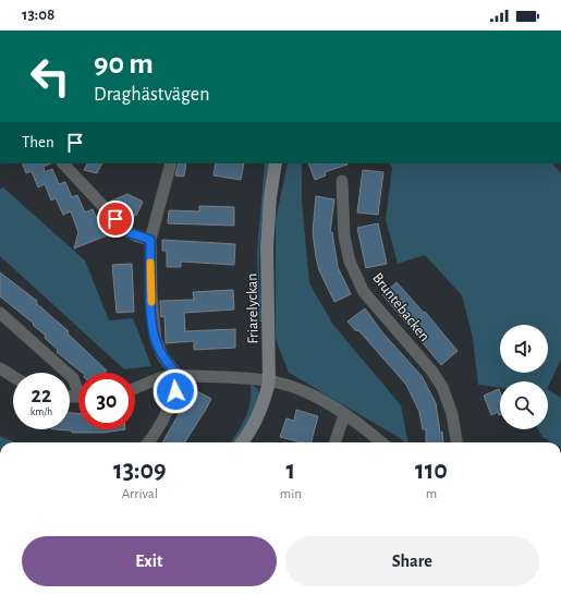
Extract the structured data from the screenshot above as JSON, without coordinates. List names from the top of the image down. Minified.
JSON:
{"streets":{"street":["Bruntebacken","Friarelyckan"]},"page":{"status":"13:08","turn":["90 m","Draghästvägen"],"then":"Then","speed":"22 km/h","limit":"30","eta":["13:09","Arrival","1","min","110","m"],"buttons":["Exit","Share"]}}
